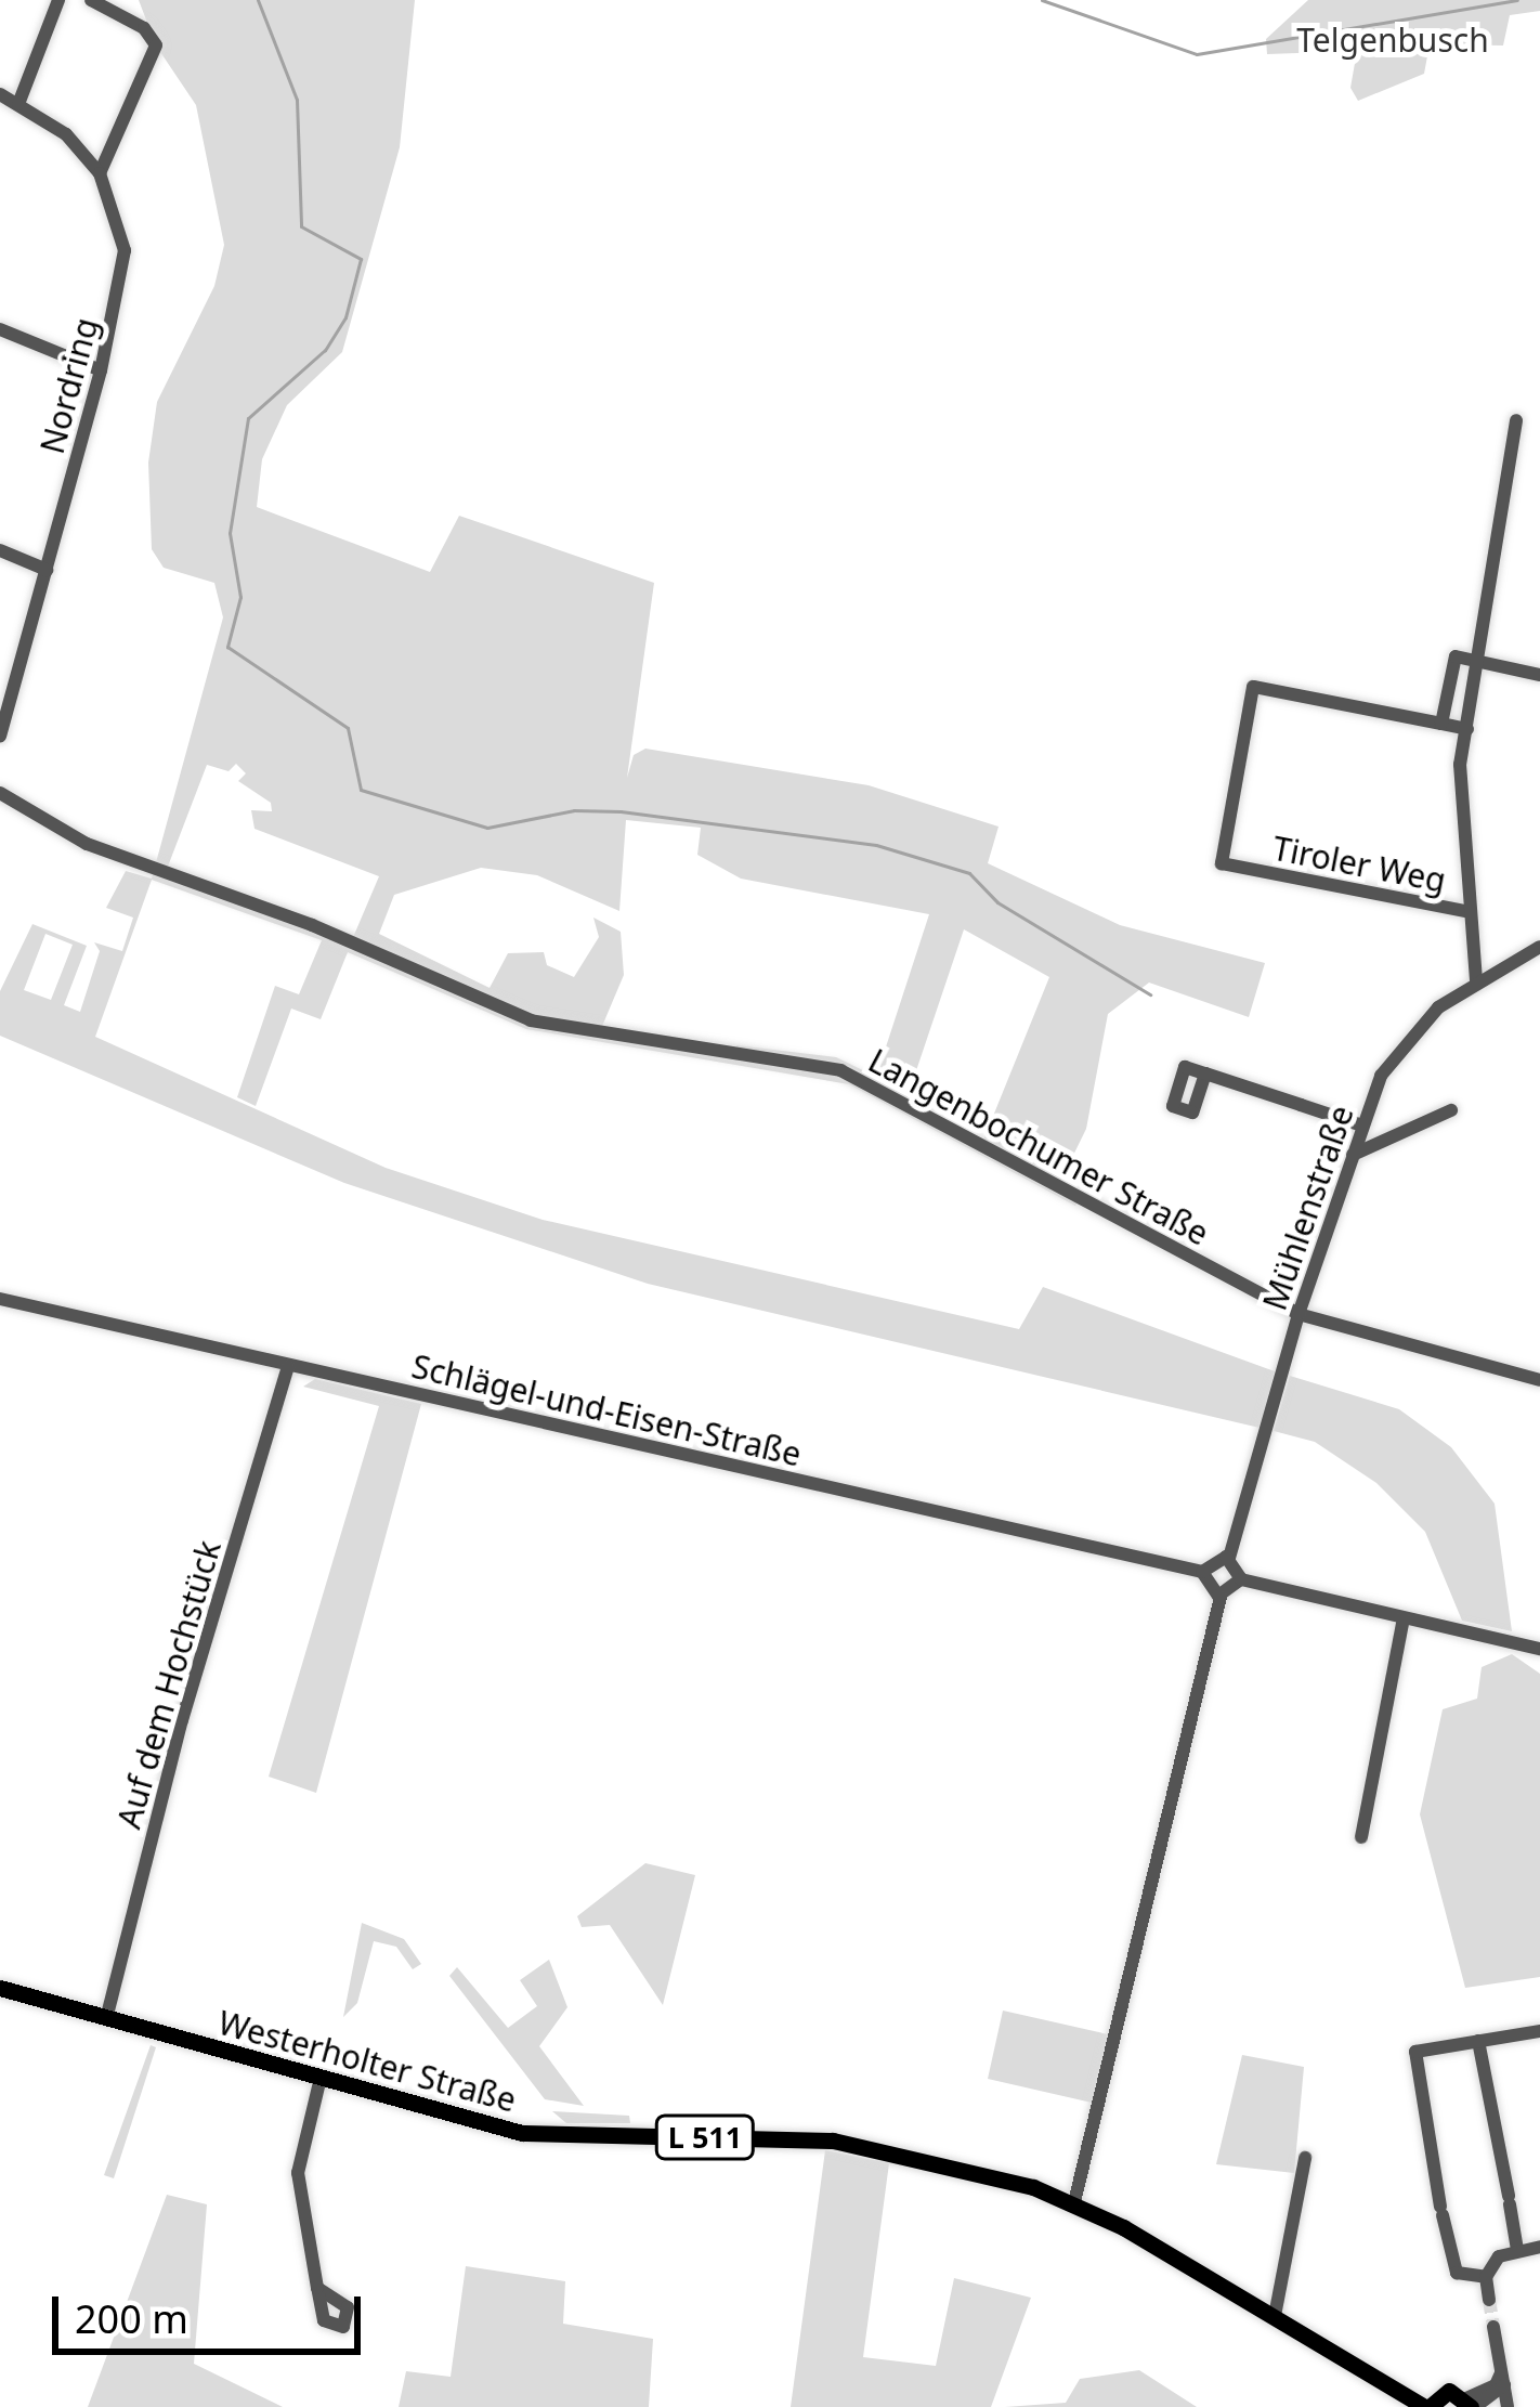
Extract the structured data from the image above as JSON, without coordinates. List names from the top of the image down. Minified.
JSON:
{"streets":{"main road":["Westerholter Straße","L 511"],"street":["Nordring","Tiroler Weg","Langenbochumer Straße","Mühlenstraße","Schlägel-und-Eisen-Straße","Auf dem Hochstück"]},"crossings":[["Langenbochumer Straße","Mühlenstraße"],["Mühlenstraße","Schlägel-und-Eisen-Straße"],["Schlägel-und-Eisen-Straße","Auf dem Hochstück"],["Auf dem Hochstück","Westerholter Straße"],["Westerholter Straße","L 511"]],"parks":["Telgenbusch"],"scale_bar":"200 m"}
